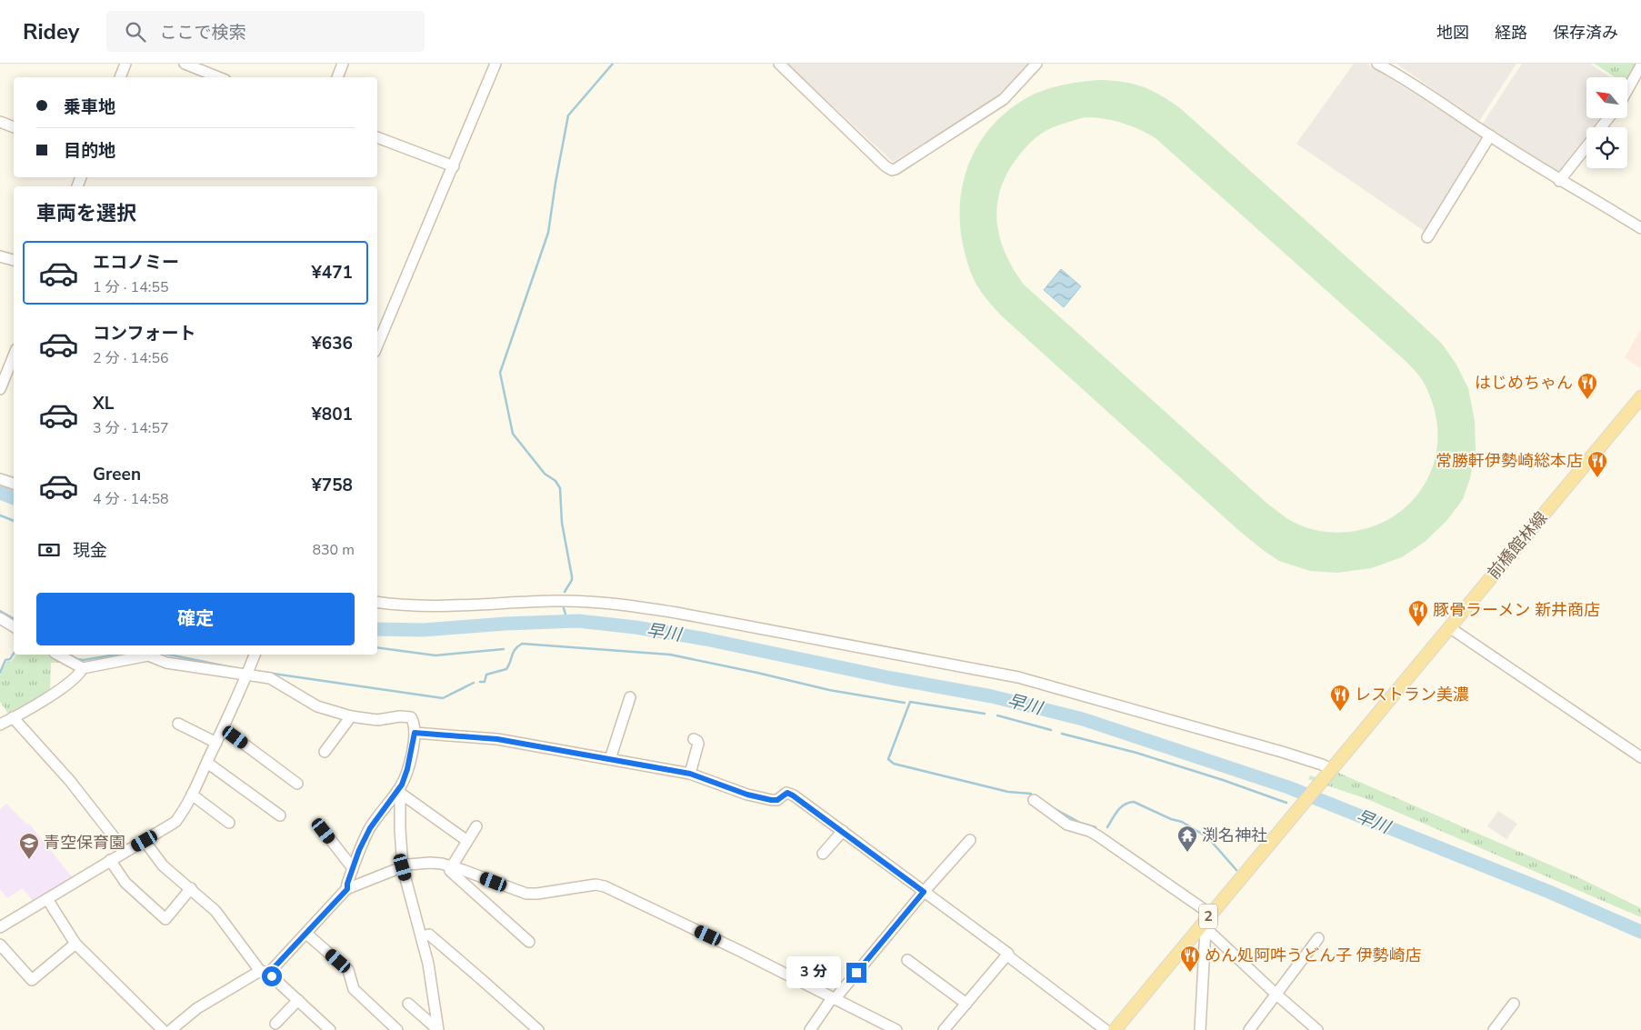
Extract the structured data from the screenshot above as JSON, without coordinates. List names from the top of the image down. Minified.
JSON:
{"streets":{"main road":["前橋館林線","2"]},"crossings":[["前橋館林線","2"]],"water":["早川"],"places":{"restaurant":["はじめちゃん","常勝軒伊勢崎総本店","豚骨ラーメン 新井商店","レストラン美濃","めん処阿吽うどん子 伊勢崎店"],"temple":["渕名神社"],"school or university":["青空保育園"]},"north":"top left","page":{"header":"Ridey","search":"ここで検索","nav":["地図","経路","保存済み"],"banner":["乗車地","目的地"],"heading":"車両を選択","list":[{"name":"エコノミー","note":"1 分 · 14:55","value":"¥471"},{"name":"コンフォート","note":"2 分 · 14:56","value":"¥636"},{"name":"XL","note":"3 分 · 14:57","value":"¥801"},{"name":"Green","note":"4 分 · 14:58","value":"¥758"}],"pay":["現金","830 m"],"buttons":"確定","bubble":"3 分"}}
